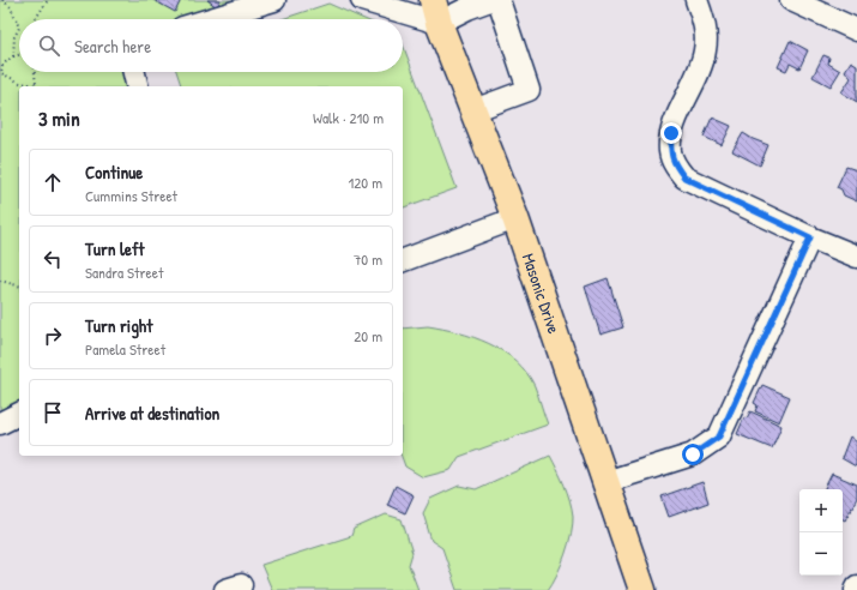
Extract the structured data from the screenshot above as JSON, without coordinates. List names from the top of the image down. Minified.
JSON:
{"streets":{"main road":["Masonic Drive"]},"page":{"search":"Search here","heading":["3 min","Walk · 210 m"],"list":[["Continue","Cummins Street","120 m"],["Turn left","Sandra Street","70 m"],["Turn right","Pamela Street","20 m"],"Arrive at destination"],"map_buttons":["+","−"]}}
